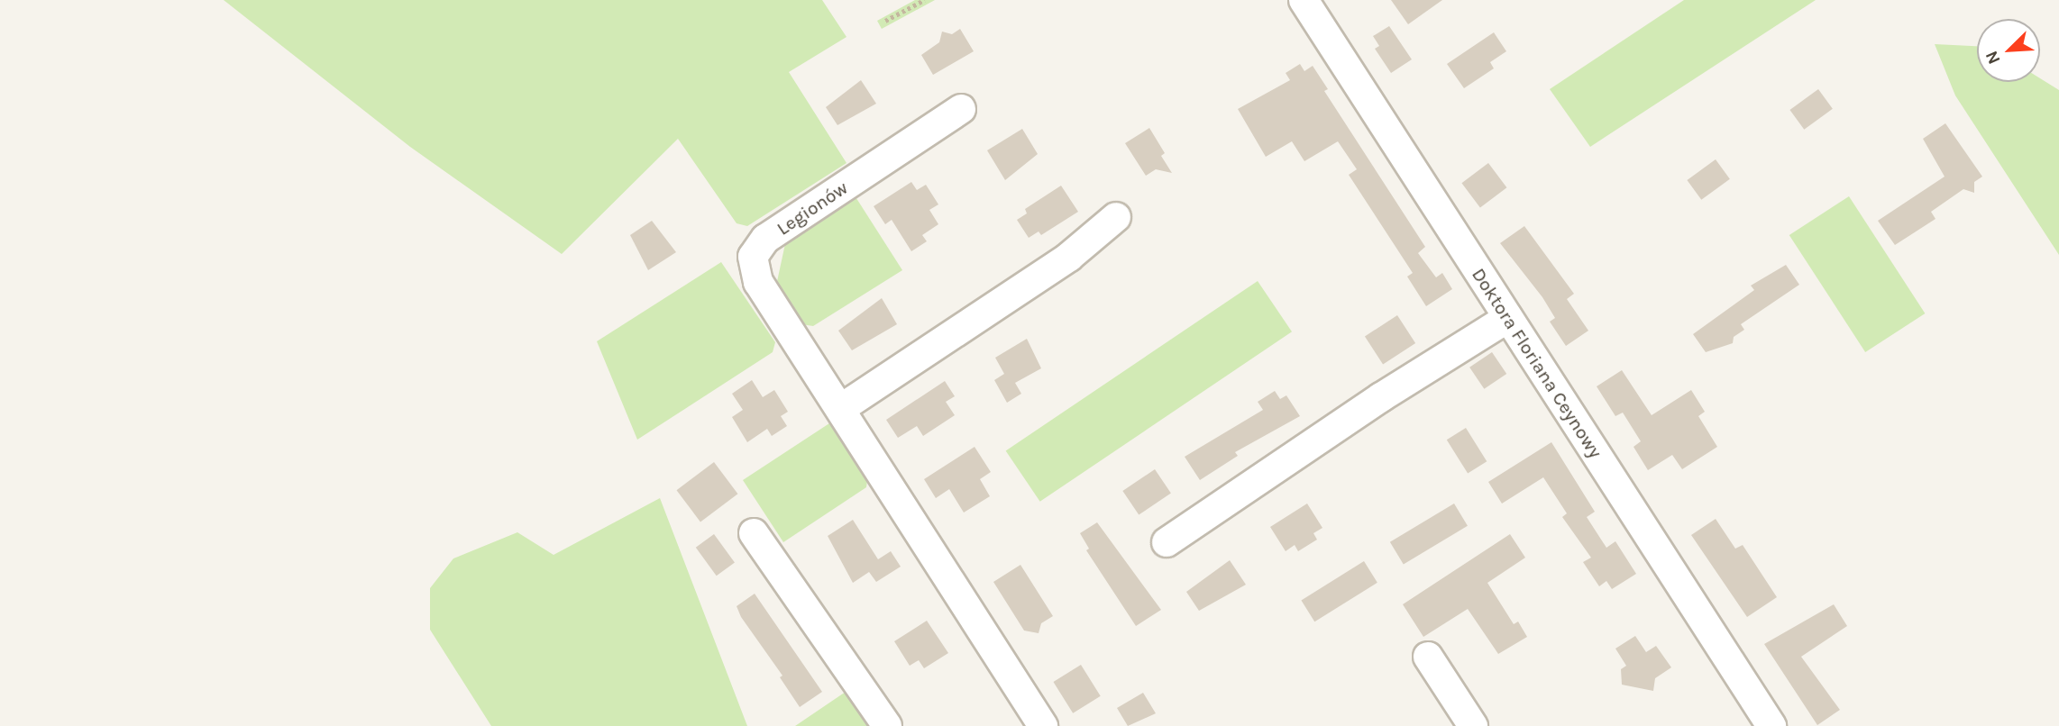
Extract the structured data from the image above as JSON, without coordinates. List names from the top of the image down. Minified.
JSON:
{"streets":{"street":["Legionów","Doktora Floriana Ceynowy"]},"north":"bottom left"}
